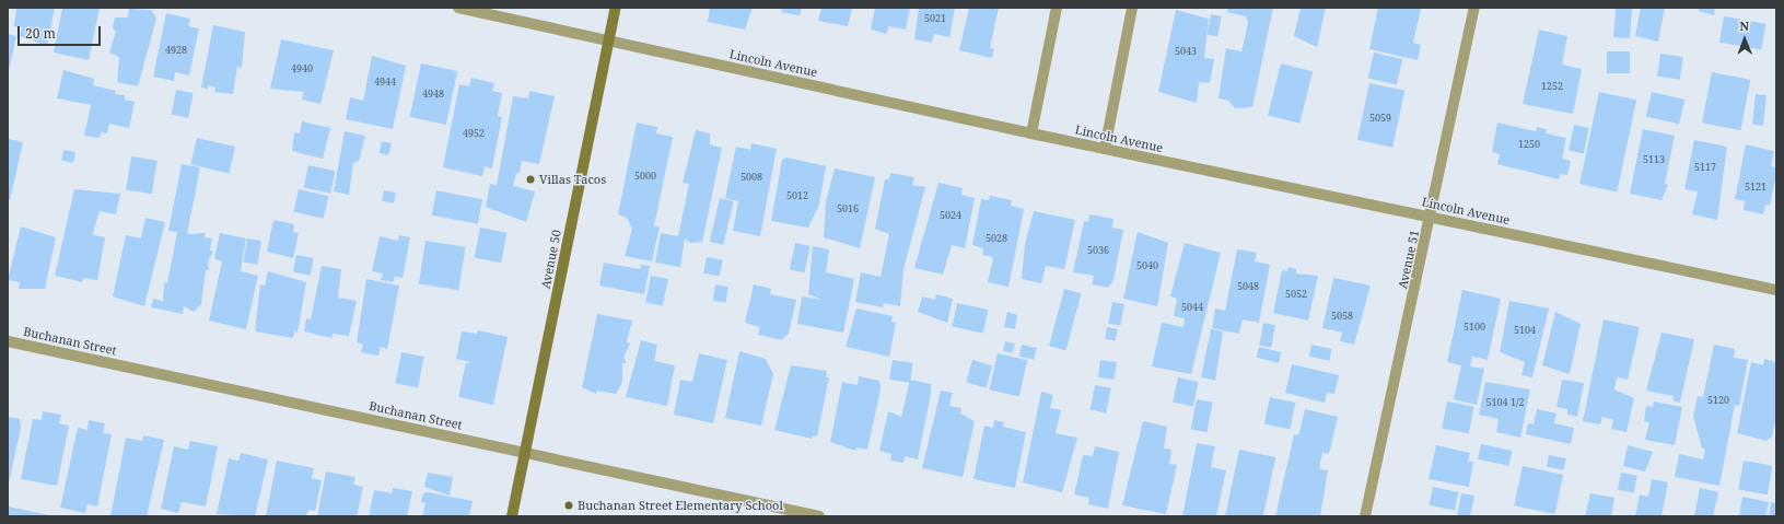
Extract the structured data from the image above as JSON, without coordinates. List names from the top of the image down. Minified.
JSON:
{"streets":{"street":["Lincoln Avenue","Avenue 50","Avenue 51","Buchanan Street"]},"crossings":[["Lincoln Avenue","Avenue 50"],["Lincoln Avenue","Avenue 51"],["Avenue 50","Buchanan Street"]],"places":["Villas Tacos","Buchanan Street Elementary School"],"house_numbers":["5021","4928","5043","4940","4944","1252","4948","5059","4952","1250","5113","5117","5000","5008","5121","5012","5016","5024","5028","5036","5040","5048","5052","5044","5058","5100","5104","5120","5104 1/2"],"scale_bar":"20 m","north":"top"}
